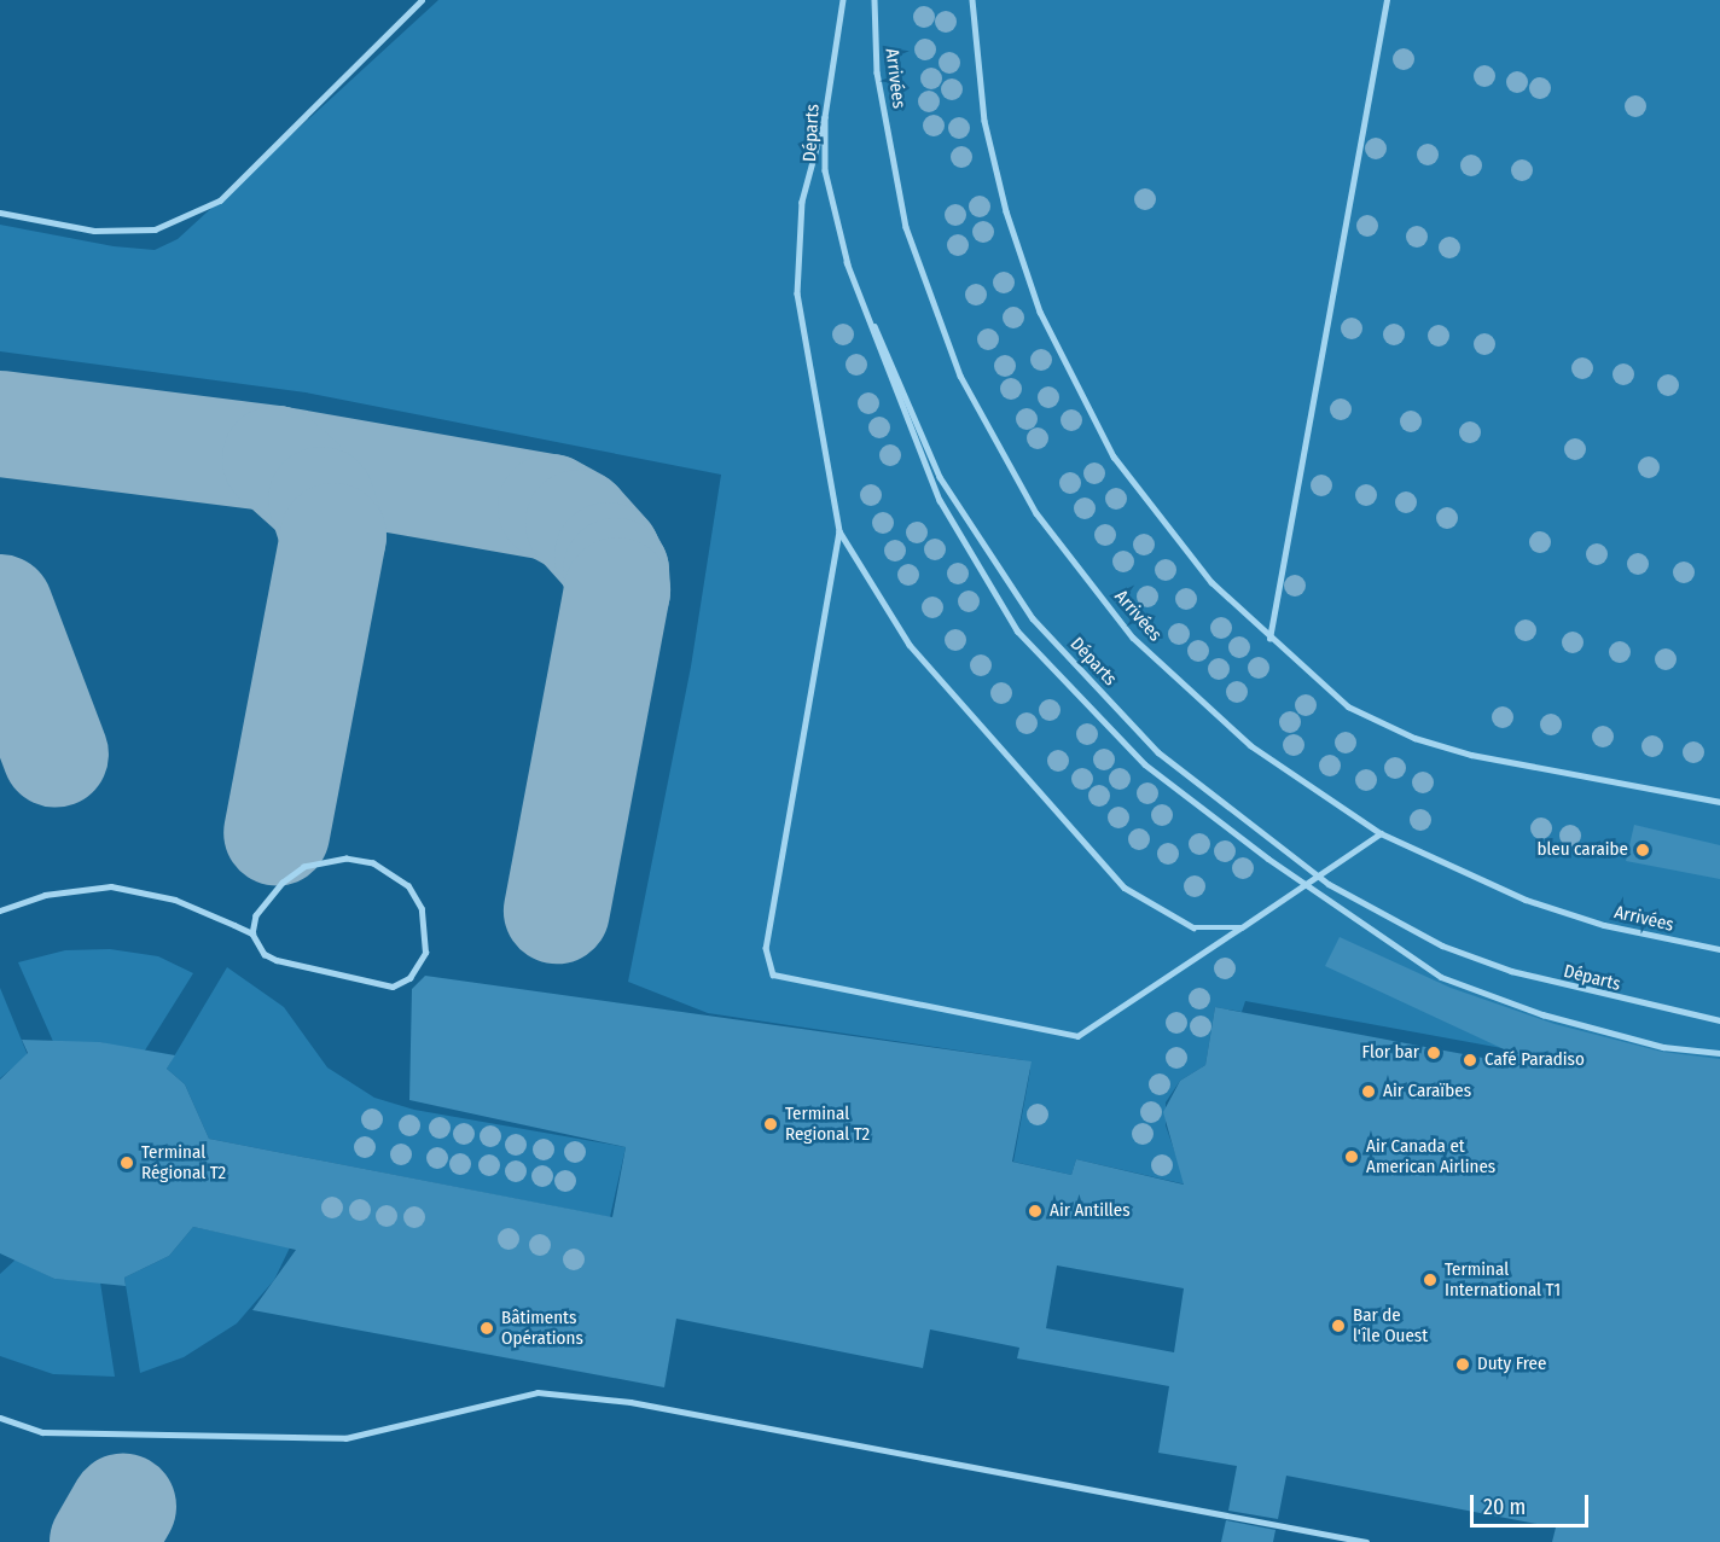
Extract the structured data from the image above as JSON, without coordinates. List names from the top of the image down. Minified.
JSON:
{"streets":{"lane":["Arrivées","Départs"]},"places":["bleu caraibe","Flor bar","Café Paradiso","Air Caraïbes","Terminal Regional T2","Air Canada et American Airlines","Terminal Régional T2","Air Antilles","Terminal International T1","Bar de l'île Ouest","Bâtiments Opérations","Duty Free"],"scale_bar":"20 m"}
